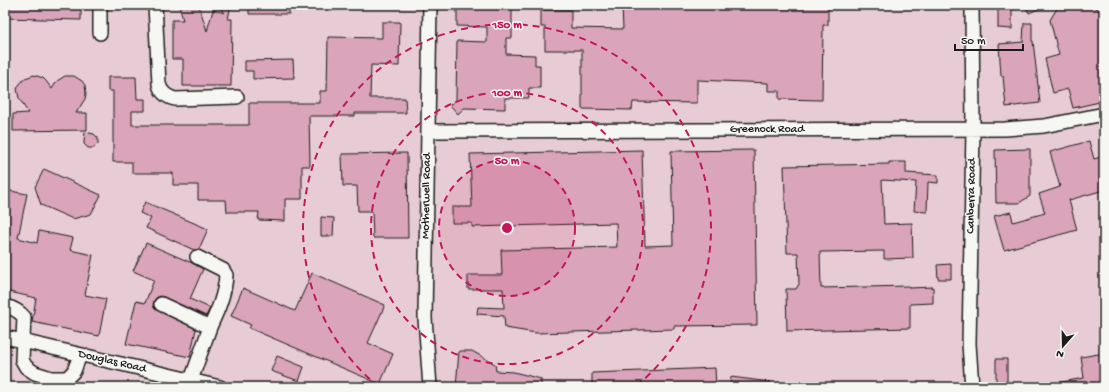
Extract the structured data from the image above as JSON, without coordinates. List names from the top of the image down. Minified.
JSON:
{"streets":{"street":["Greenock Road","Motherwell Road","Canberra Road","Douglas Road"]},"crossings":[["Greenock Road","Motherwell Road"],["Greenock Road","Canberra Road"]],"scale_bar":"50 m","north":"bottom","rings":["150 m","100 m","50 m"]}
